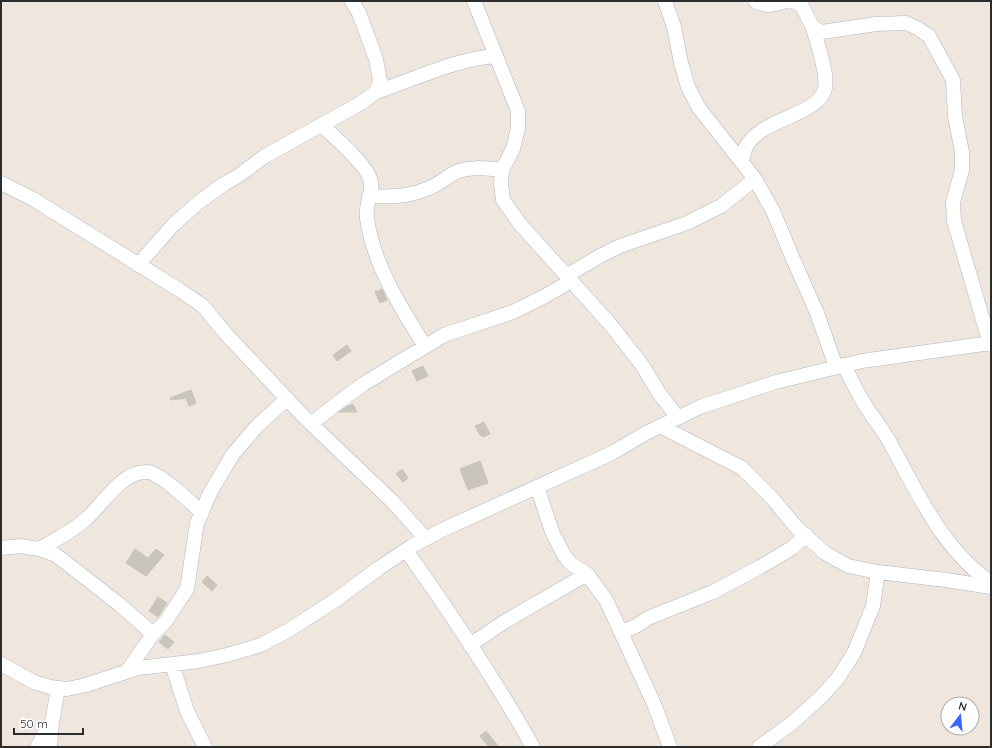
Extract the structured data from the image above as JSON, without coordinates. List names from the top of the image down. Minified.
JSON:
{"scale_bar":"50 m","north":"top"}
